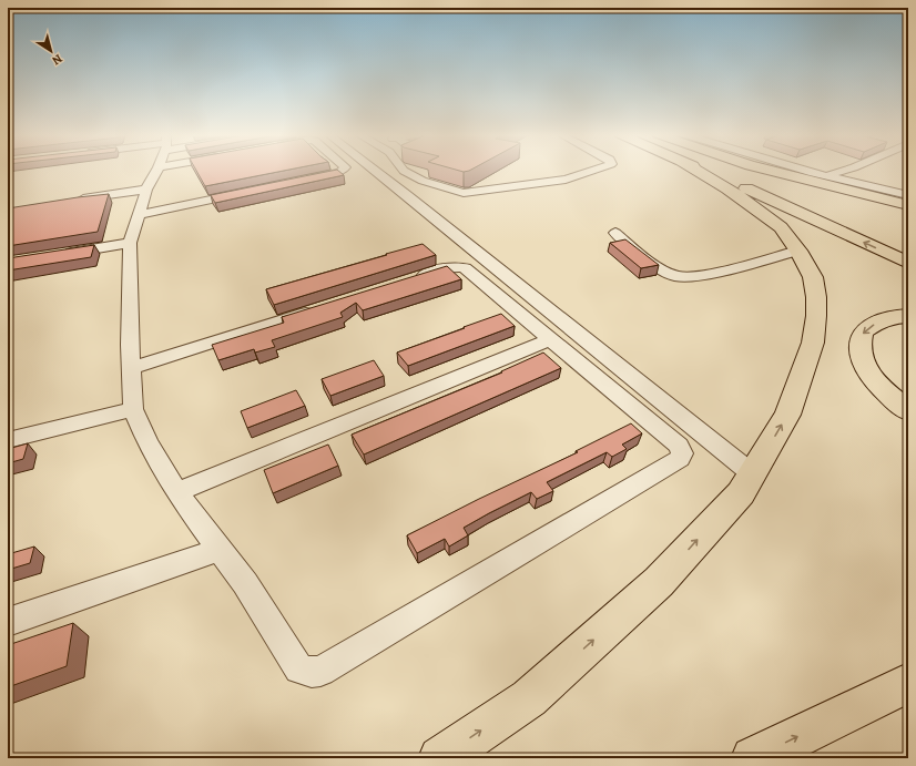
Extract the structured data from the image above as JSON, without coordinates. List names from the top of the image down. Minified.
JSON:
{"north":"bottom right"}
